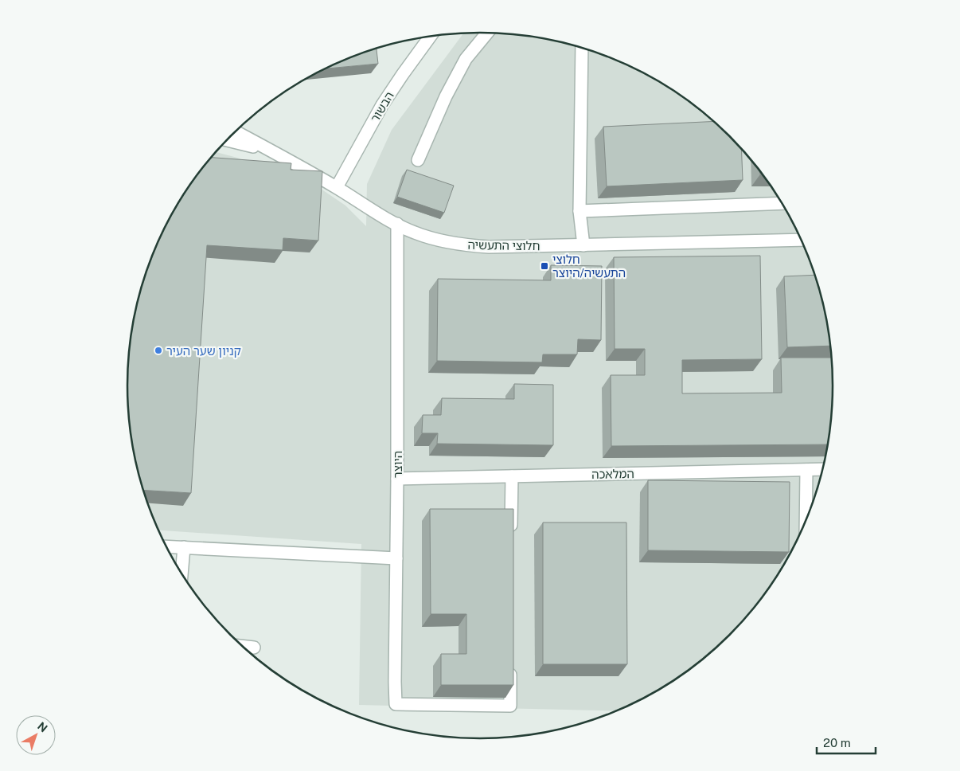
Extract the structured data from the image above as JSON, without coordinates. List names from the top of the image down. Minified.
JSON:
{"streets":{"street":["הבשור","חלוצי התעשיה","היוצר","המלאכה"]},"crossings":[["הבשור","חלוצי התעשיה"],["חלוצי התעשיה","היוצר"],["היוצר","המלאכה"]],"places":{"transit":["חלוצי התעשיה/היוצר"],"other":["קניון שער העיר"]},"scale_bar":"20 m","north":"top right"}
